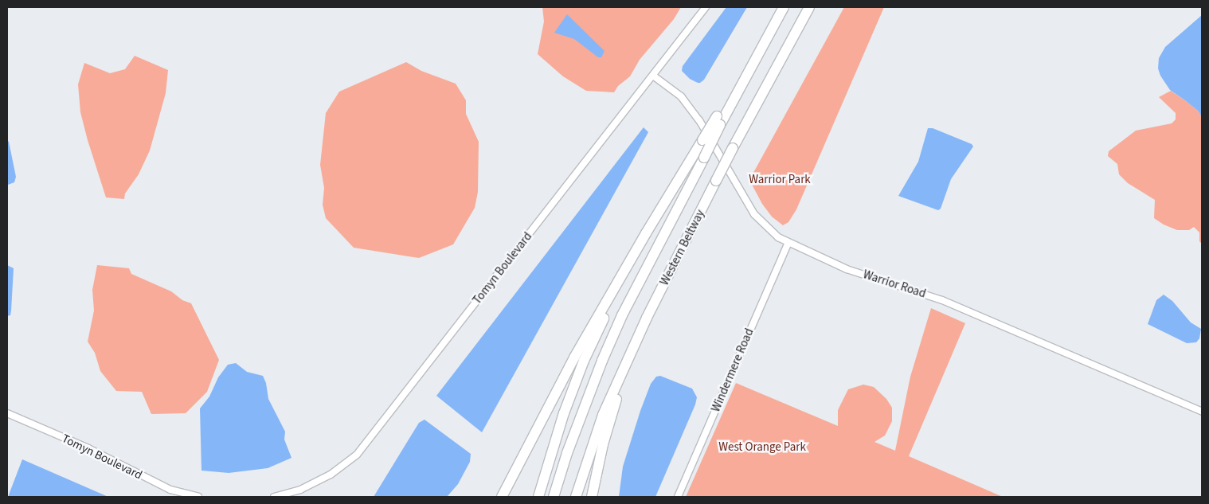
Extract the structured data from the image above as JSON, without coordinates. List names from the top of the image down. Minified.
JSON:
{"streets":{"highway":["Western Beltway"],"street":["Tomyn Boulevard","Warrior Road","Windermere Road"]},"crossings":[["Tomyn Boulevard","Warrior Road"],["Warrior Road","Windermere Road"]],"parks":["Warrior Park","West Orange Park"]}
